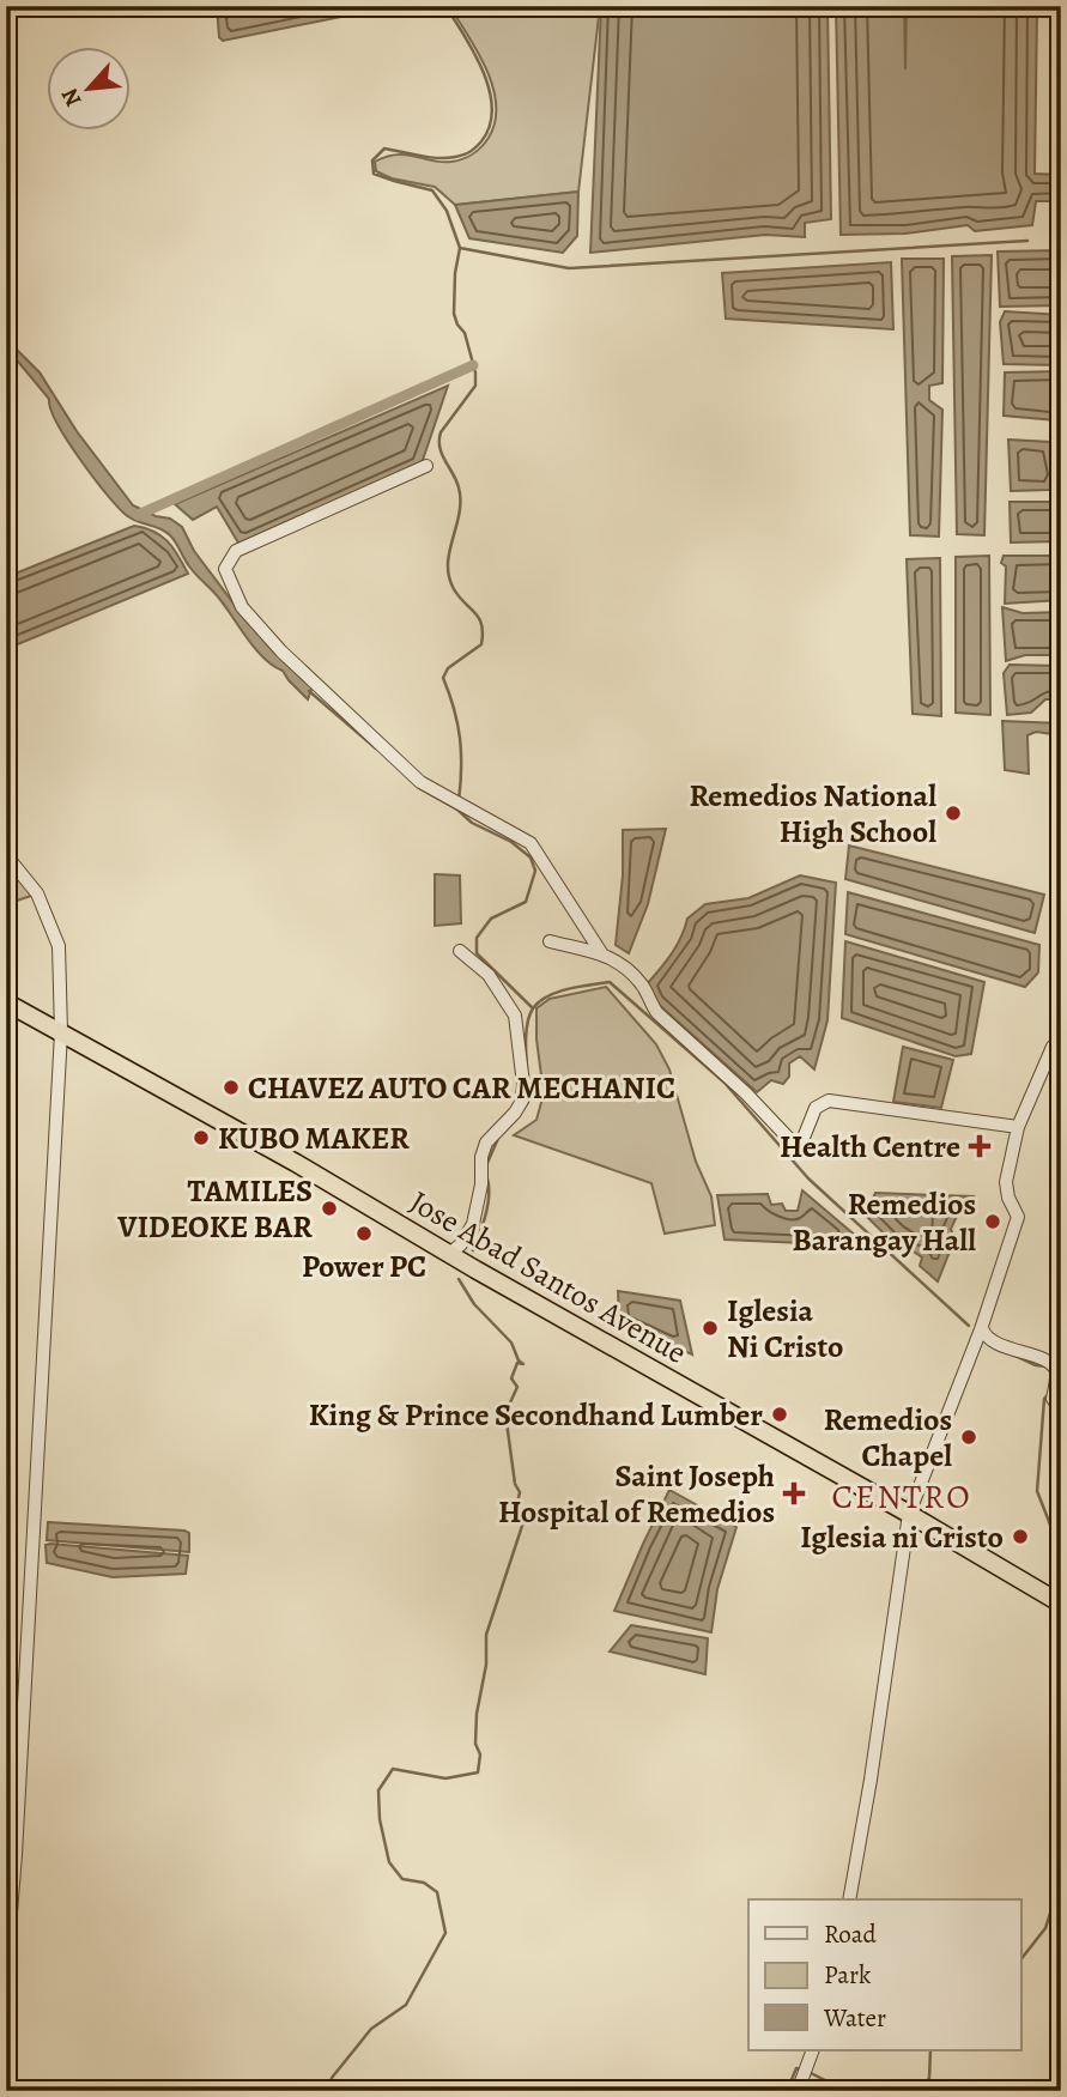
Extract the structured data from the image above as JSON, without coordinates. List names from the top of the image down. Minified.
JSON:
{"streets":{"highway":["Jose Abad Santos Avenue"]},"districts":["CENTRO"],"places":{"other":["Remedios National High School","CHAVEZ AUTO CAR MECHANIC","KUBO MAKER","TAMILES VIDEOKE BAR","Remedios Barangay Hall","Power PC","Iglesia Ni Cristo","King & Prince Secondhand Lumber","Remedios Chapel","Iglesia ni Cristo"],"health":["Health Centre","Saint Joseph Hospital of Remedios"]},"legend":["Road","Park","Water"],"north":"bottom left"}
